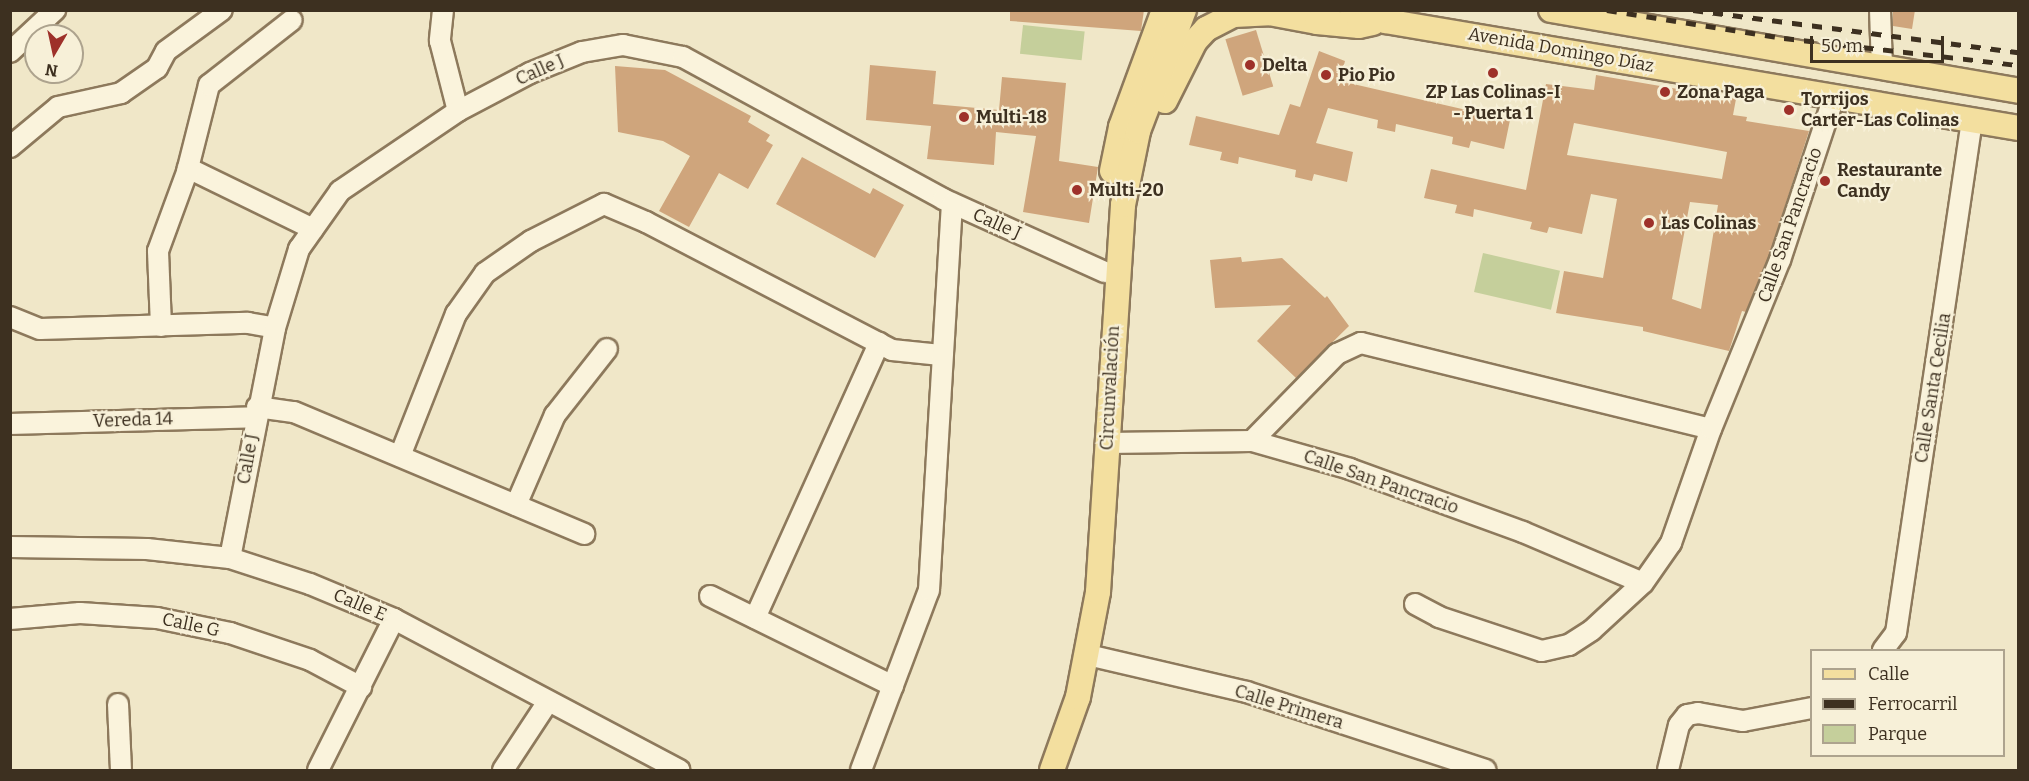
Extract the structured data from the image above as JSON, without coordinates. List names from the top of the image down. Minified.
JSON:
{"streets":{"main road":["Avenida Domingo Díaz","Circunvalación"],"street":["Calle J","Calle San Pancracio","Calle Santa Cecilia","Vereda 14","Calle E","Calle G","Calle Primera"]},"crossings":[["Avenida Domingo Díaz","Calle San Pancracio"],["Avenida Domingo Díaz","Calle Santa Cecilia"],["Calle J","Vereda 14"],["Calle J","Calle E"],["Calle San Pancracio","Circunvalación"],["Circunvalación","Calle Primera"]],"places":["Delta","ZP Las Colinas-I - Puerta 1","Pio Pio","Zona Paga","Torrijos Carter-Las Colinas","Multi-18","Restaurante Candy","Multi-20","Las Colinas"],"legend":["Calle","Ferrocarril","Parque"],"scale_bar":"50 m","north":"bottom"}
